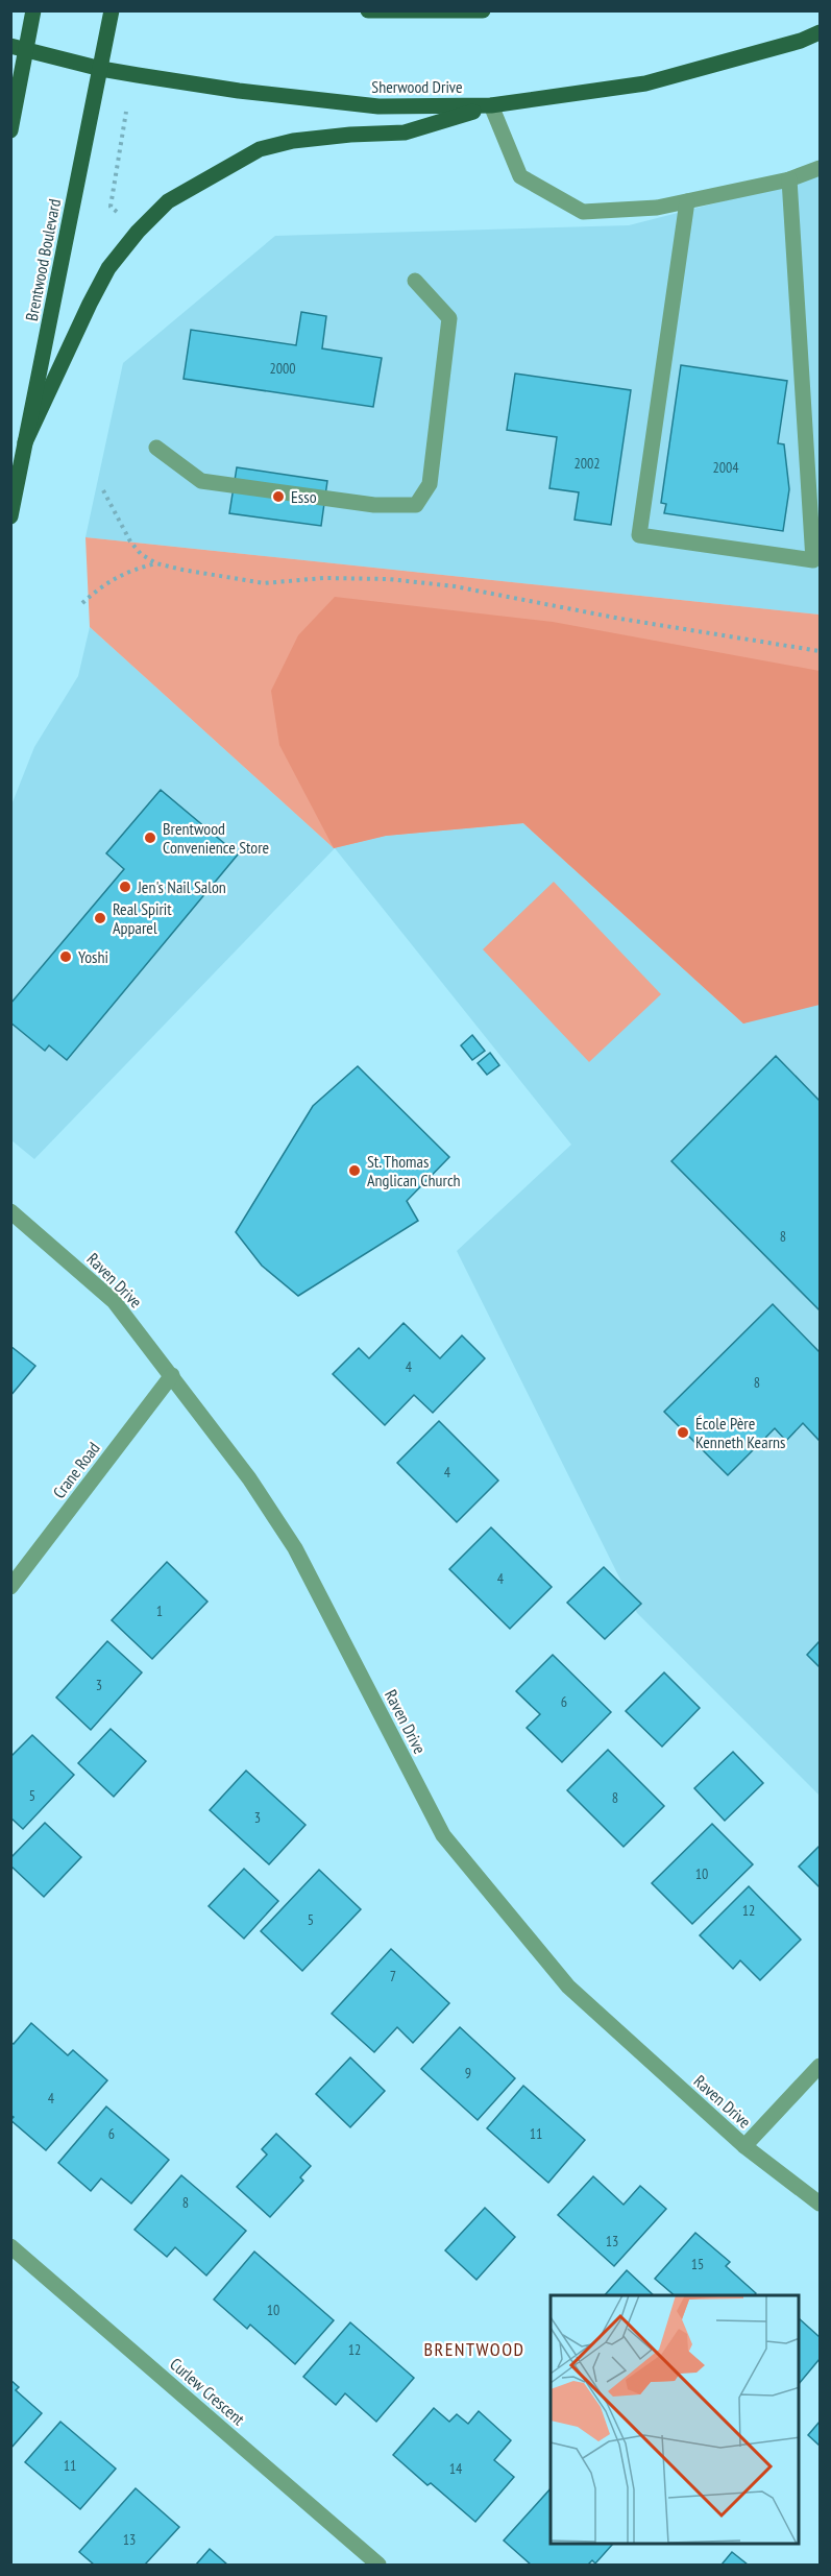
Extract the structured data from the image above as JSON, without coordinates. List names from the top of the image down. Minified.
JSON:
{"streets":{"main road":["Sherwood Drive","Brentwood Boulevard"],"street":["Raven Drive","Crane Road","Curlew Crescent"]},"crossings":[["Sherwood Drive","Brentwood Boulevard"],["Raven Drive","Crane Road"]],"districts":["BRENTWOOD"],"places":["Esso","Brentwood Convenience Store","Jen's Nail Salon","Real Spirit Apparel","Yoshi","St. Thomas Anglican Church","École Père Kenneth Kearns"],"house_numbers":["2000","2002","2004","8","4","8","4","4","1","3","6","5","8","3","10","12","5","7","9","4","6","11","8","13","15","10","12","11","14","13"]}
